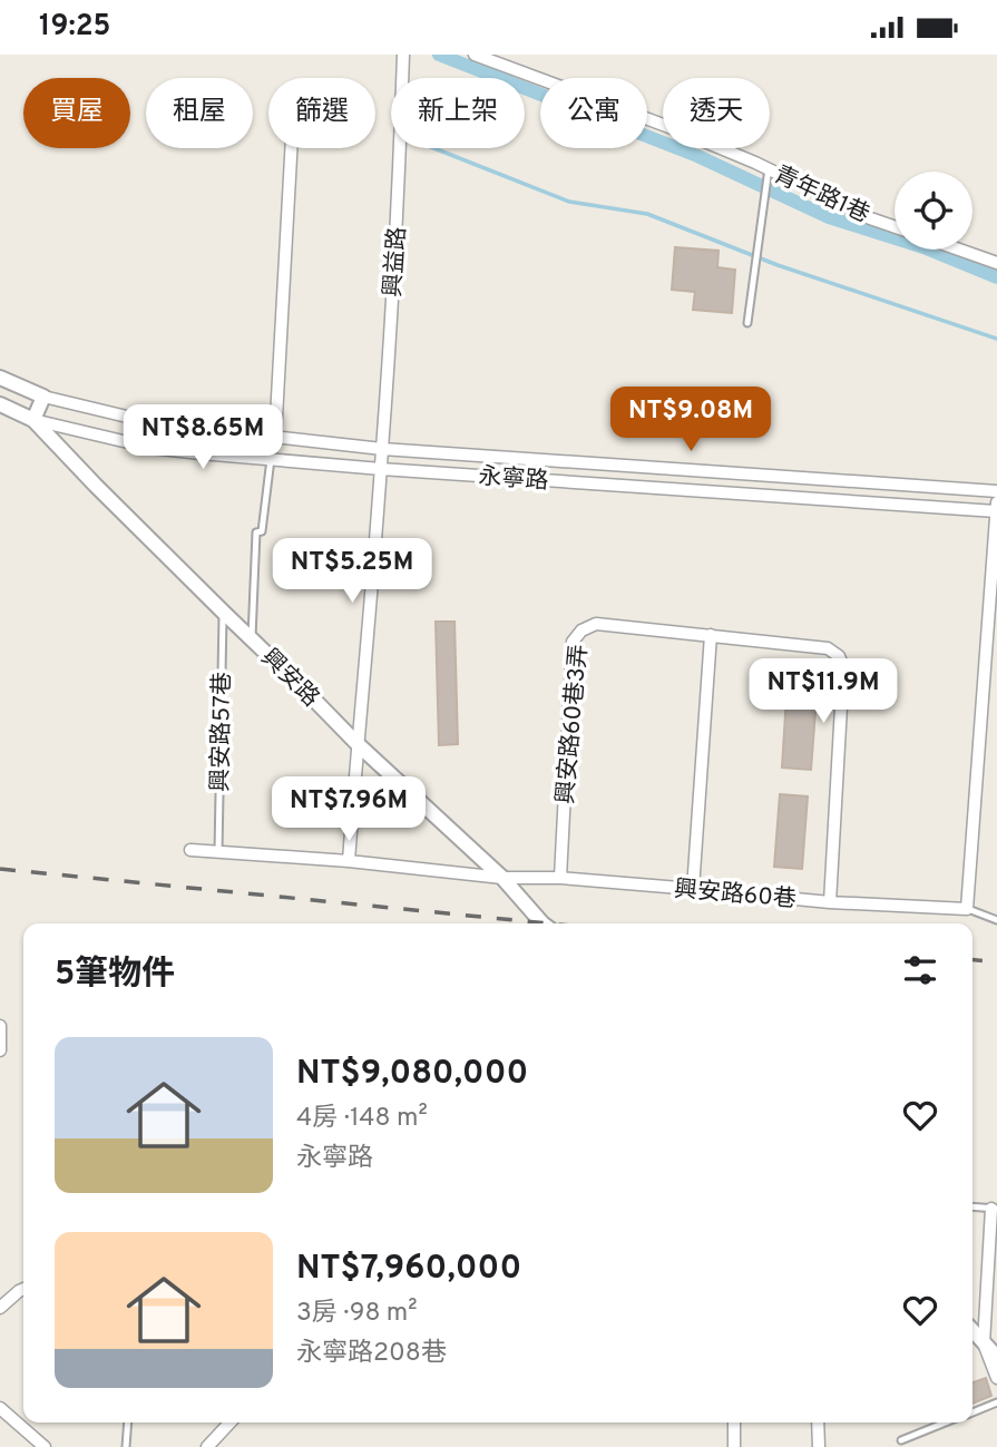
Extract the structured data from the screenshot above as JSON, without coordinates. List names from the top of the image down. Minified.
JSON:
{"streets":{"street":["青年路1巷","興益路","永寧路","興安路","興安路60巷3弄","興安路60巷"],"lane":["興安路57巷"]},"crossings":[["興益路","永寧路"],["興益路","興安路"],["興益路","興安路60巷"],["永寧路","興安路"],["興安路","興安路57巷"],["興安路","興安路60巷"],["興安路60巷3弄","興安路60巷"],["興安路57巷","興安路60巷"]],"page":{"status":"19:25","chip":["買屋","租屋","篩選","新上架","公寓","透天"],"price":["NT$9.08M","NT$8.65M","NT$5.25M","NT$11.9M","NT$7.96M"],"heading":"5筆物件","list":[{"name":"NT$9,080,000","note":"4房 · 148 m² · 永寧路"},{"name":"NT$7,960,000","note":"3房 · 98 m² · 永寧路208巷"}]}}
